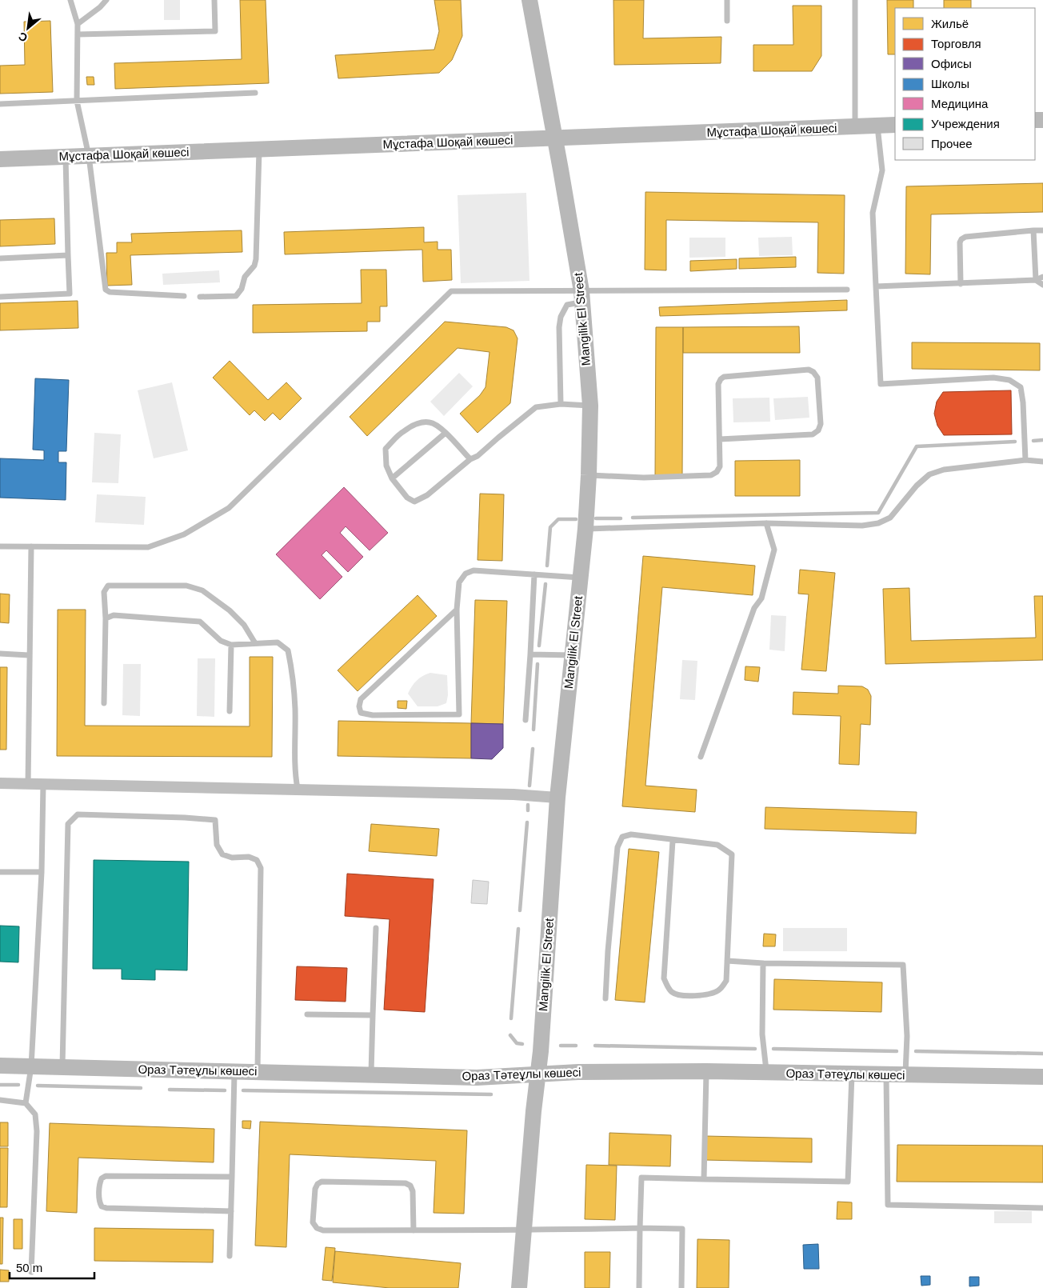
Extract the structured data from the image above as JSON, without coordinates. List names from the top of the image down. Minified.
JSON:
{"streets":{"street":["Мұстафа Шоқай көшесі","Mangilik El Street","Ораз Тәтеұлы көшесі"]},"crossings":[["Мұстафа Шоқай көшесі","Mangilik El Street"],["Mangilik El Street","Ораз Тәтеұлы көшесі"]],"legend":["Жильё","Торговля","Офисы","Школы","Медицина","Учреждения","Прочее"],"scale_bar":"50 m","north":"bottom left"}
